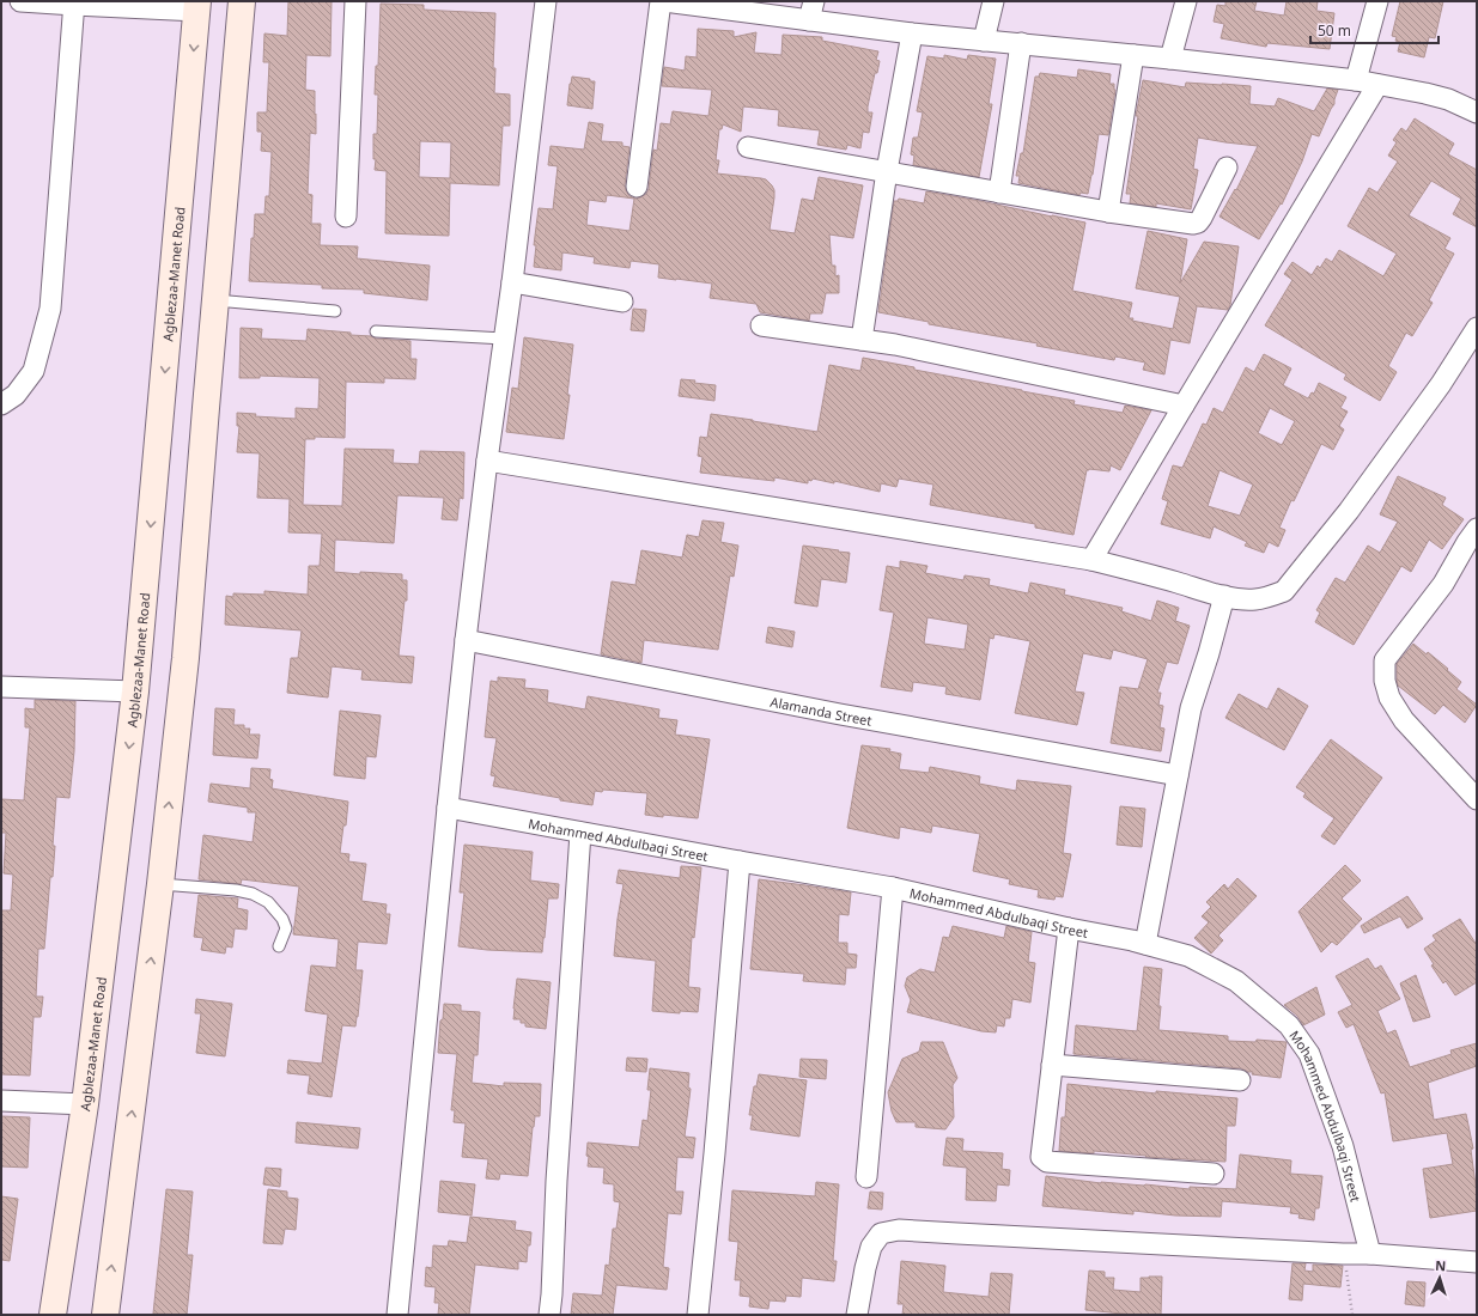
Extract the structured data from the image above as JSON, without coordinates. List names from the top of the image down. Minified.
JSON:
{"streets":{"main road":["Agblezaa-Manet Road"],"street":["Alamanda Street","Mohammed Abdulbaqi Street"]},"scale_bar":"50 m","north":"top"}
